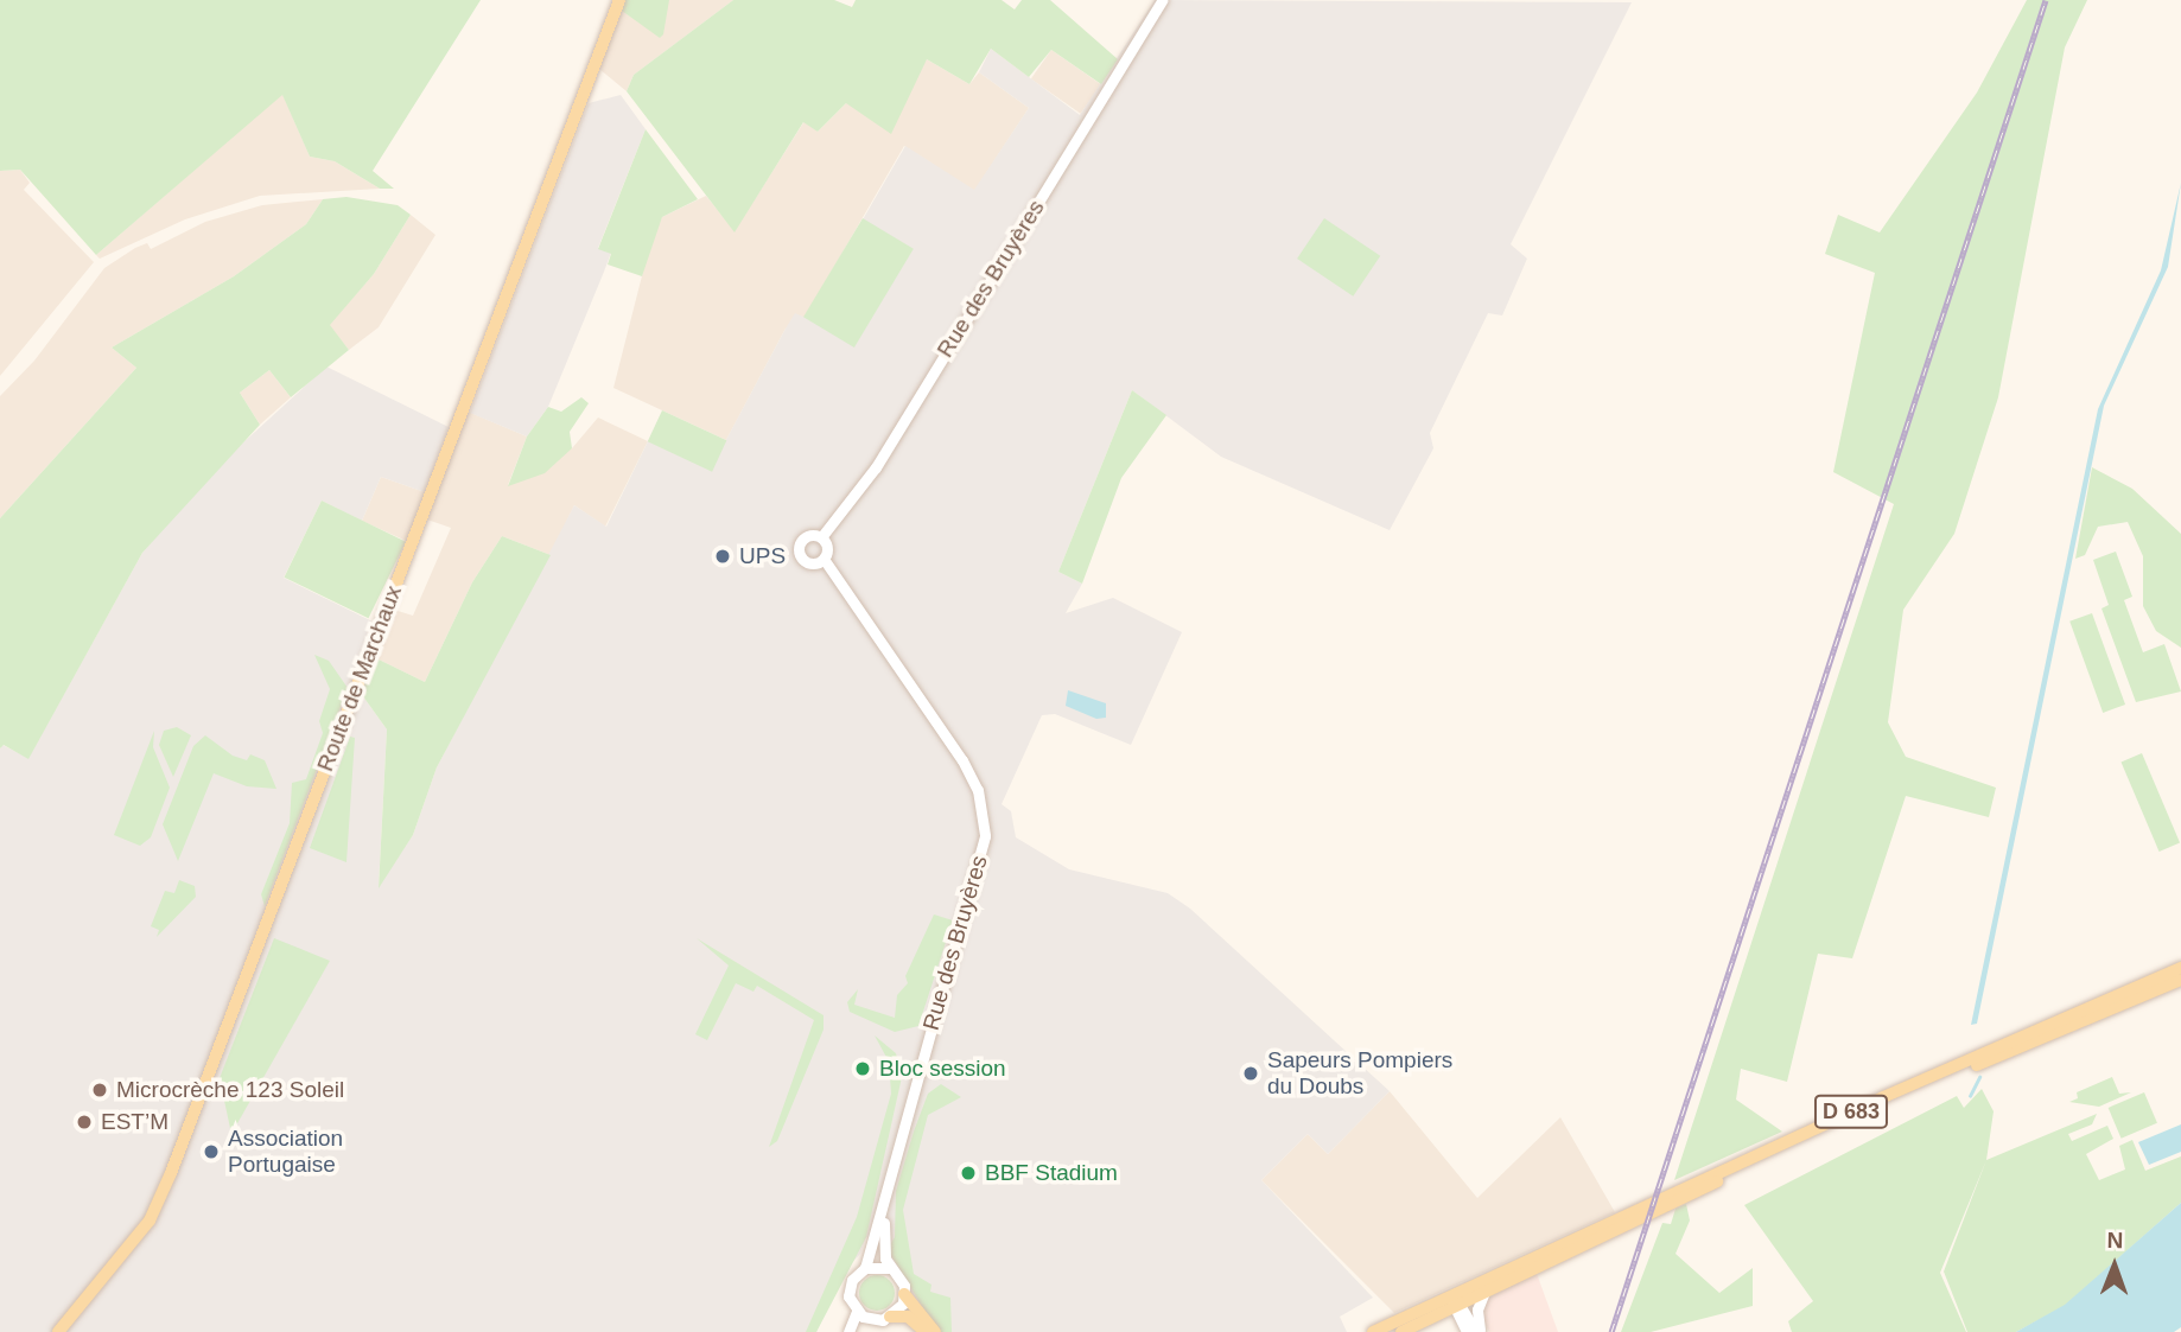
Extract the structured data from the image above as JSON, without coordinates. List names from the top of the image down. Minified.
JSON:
{"streets":{"main road":["Route de Marchaux","D 683"],"street":["Rue des Bruyères"]},"places":["UPS","Bloc session","Sapeurs Pompiers du Doubs","Microcrèche 123 Soleil","EST’M","Association Portugaise","BBF Stadium"],"north":"top"}
